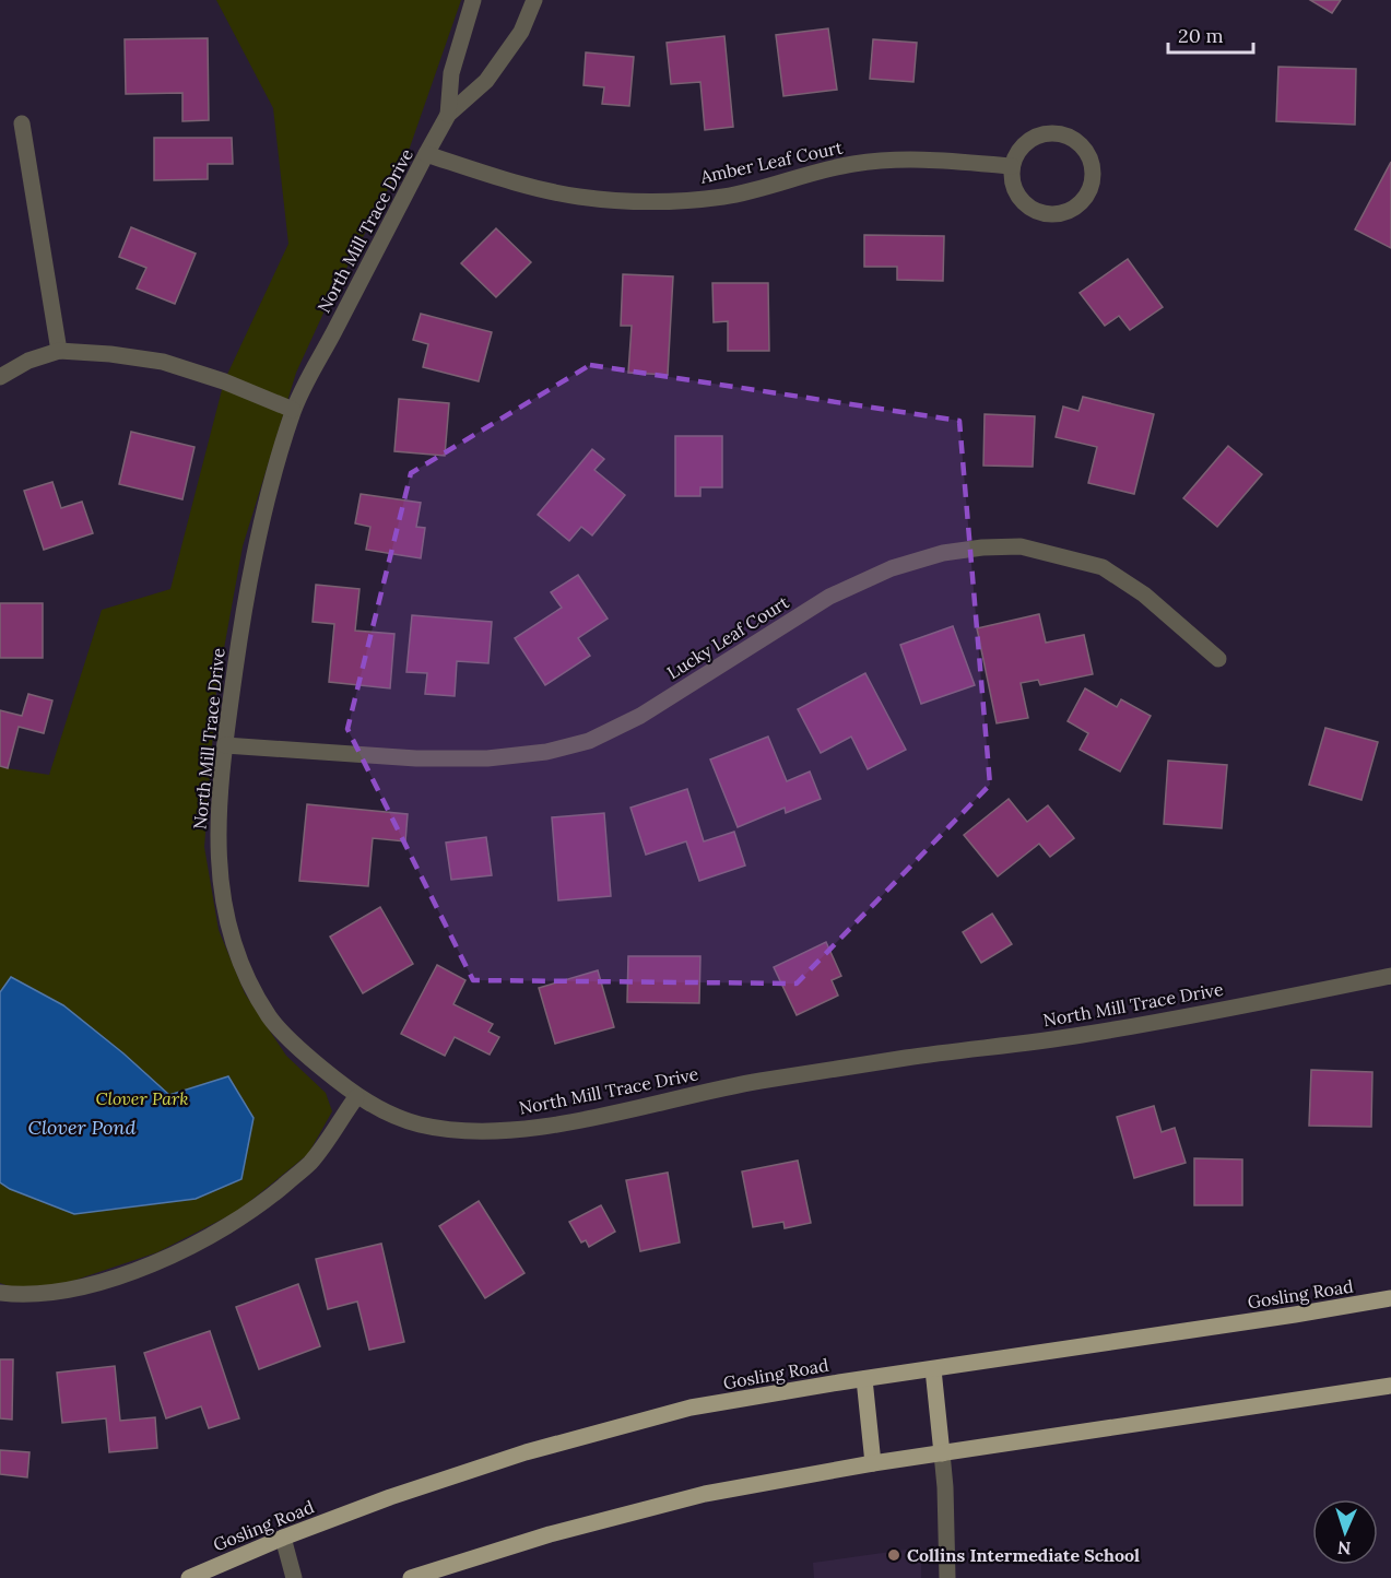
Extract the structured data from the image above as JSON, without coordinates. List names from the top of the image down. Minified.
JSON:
{"streets":{"main road":["Gosling Road"],"street":["Amber Leaf Court","North Mill Trace Drive","Lucky Leaf Court"]},"crossings":[["Amber Leaf Court","North Mill Trace Drive"],["North Mill Trace Drive","Lucky Leaf Court"]],"water":["Clover Pond"],"parks":["Clover Park"],"places":["Collins Intermediate School"],"scale_bar":"20 m","north":"bottom"}
